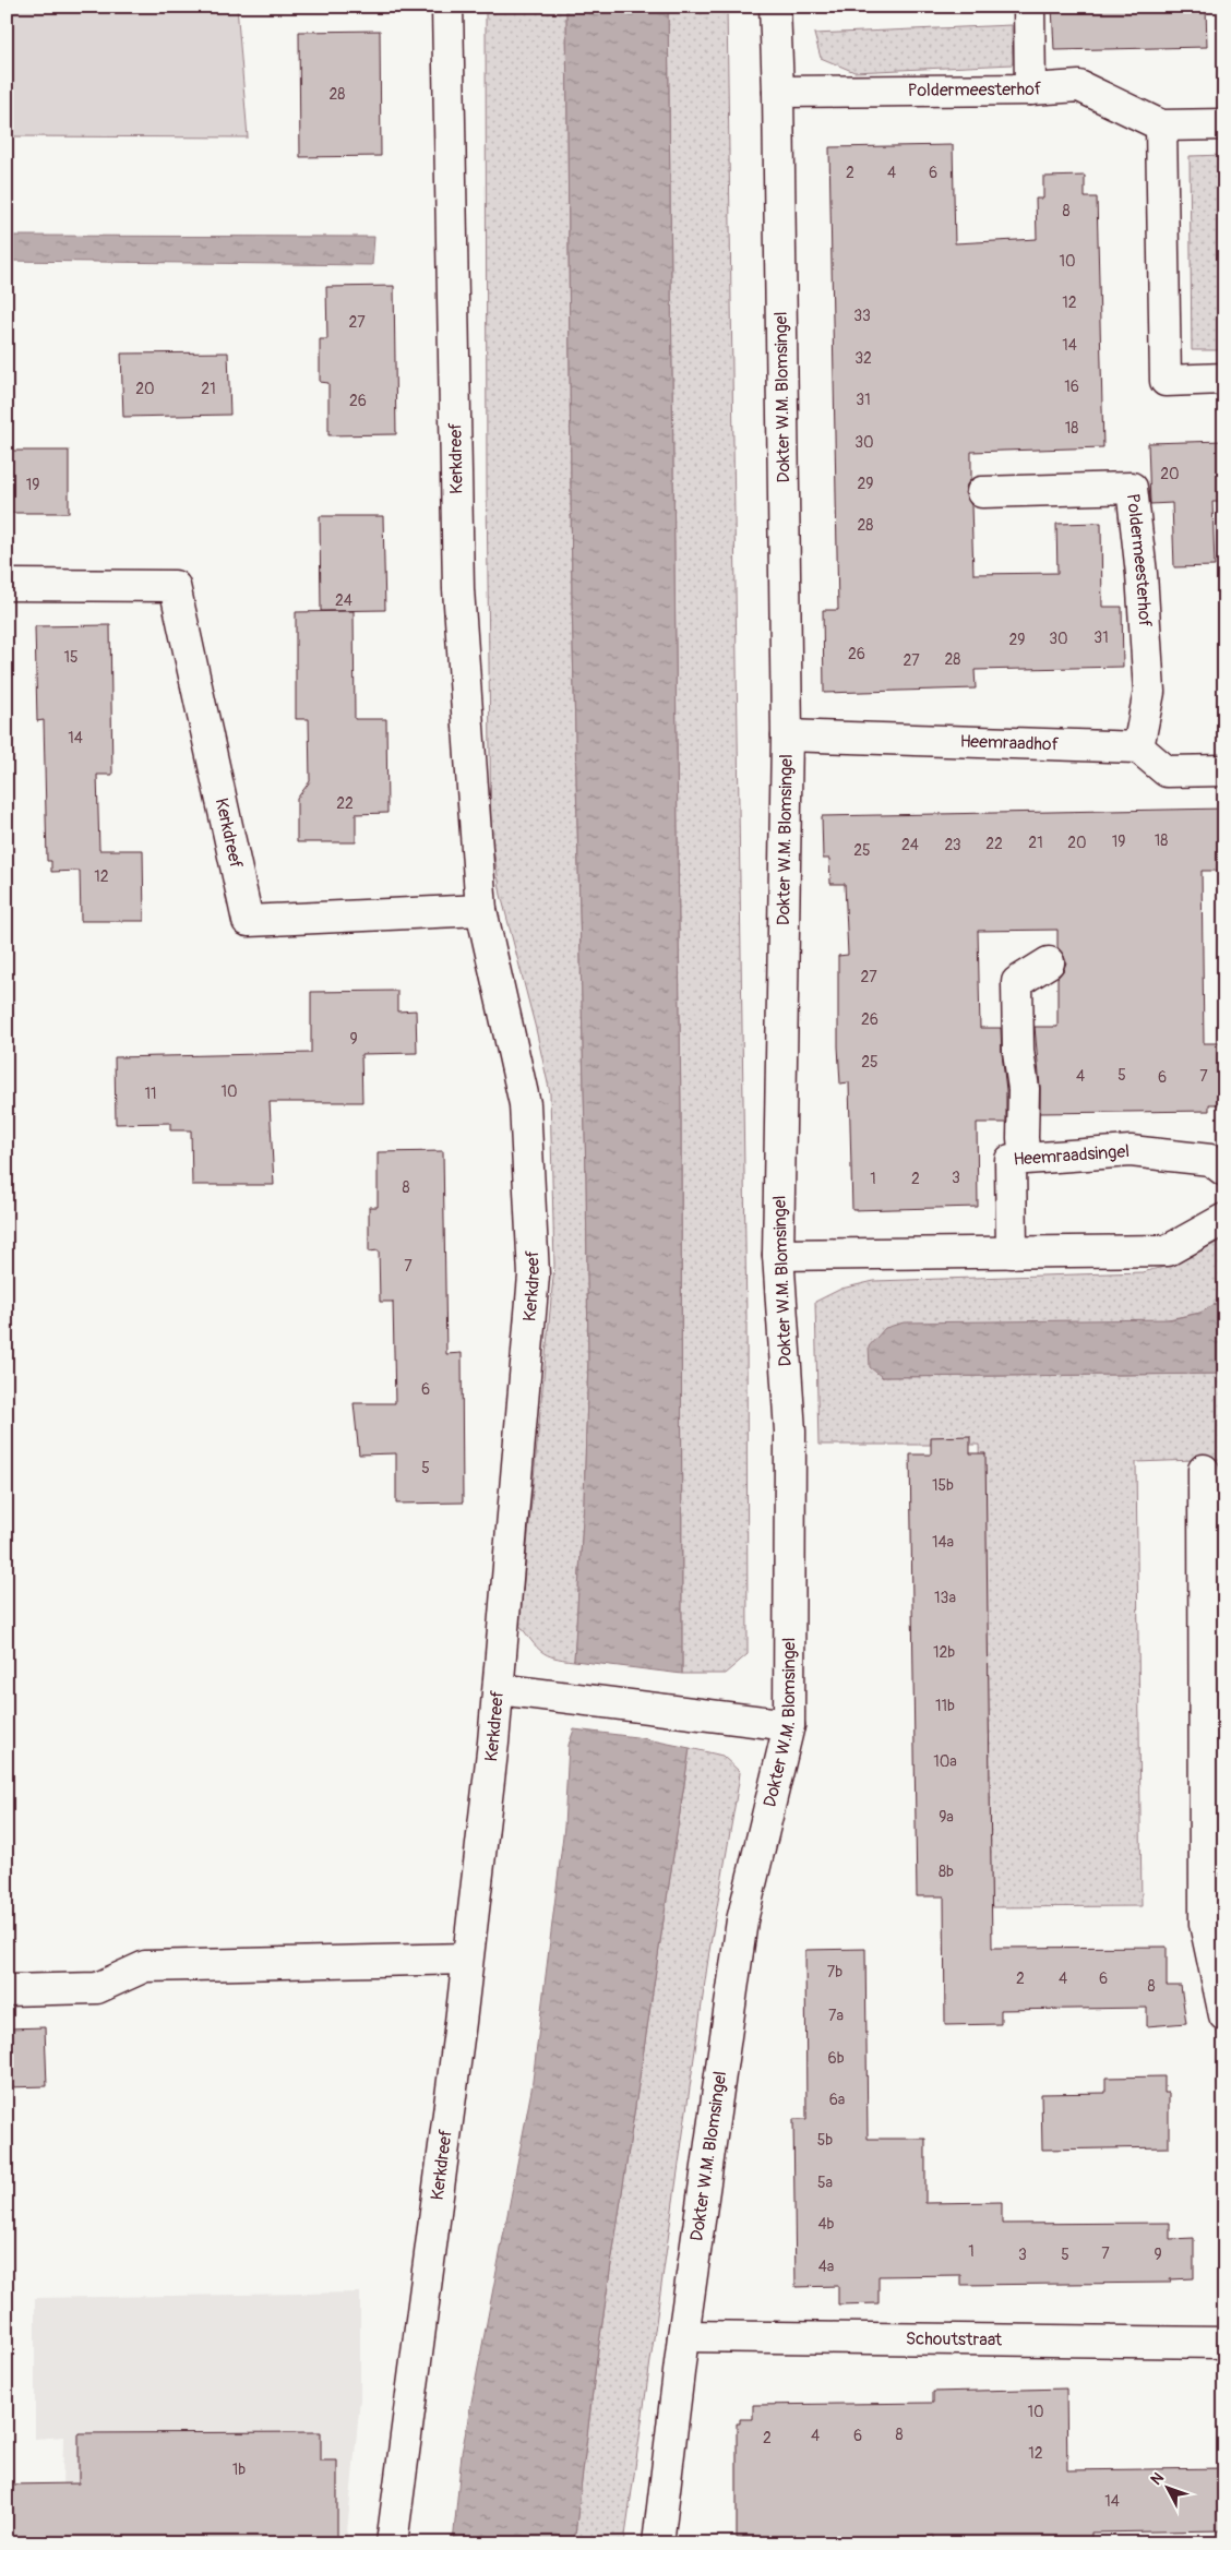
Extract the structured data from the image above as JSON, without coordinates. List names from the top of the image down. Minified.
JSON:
{"streets":{"street":["Poldermeesterhof","Dokter W.M. Blomsingel","Kerkdreef","Heemraadhof","Heemraadsingel","Schoutstraat"]},"crossings":[["Poldermeesterhof","Dokter W.M. Blomsingel"],["Poldermeesterhof","Heemraadhof"],["Dokter W.M. Blomsingel","Heemraadhof"],["Dokter W.M. Blomsingel","Schoutstraat"]],"house_numbers":["28","2","4","6","8","10","12","33","27","14","32","16","20","21","31","26","18","30","20","29","19","28","24","31","30","29","26","15","28","27","14","22","18","19","21","20","22","24","23","25","12","27","26","9","25","5","4","7","6","10","11","3","1","2","8","7","6","5","15b","14a","13a","12b","11b","10a","9a","8b","7b","2","4","6","8","7a","6b","6a","5b","5a","4b","1","7","3","5","9","4a","10","8","4","6","2","12","1b","14"],"north":"top left"}
